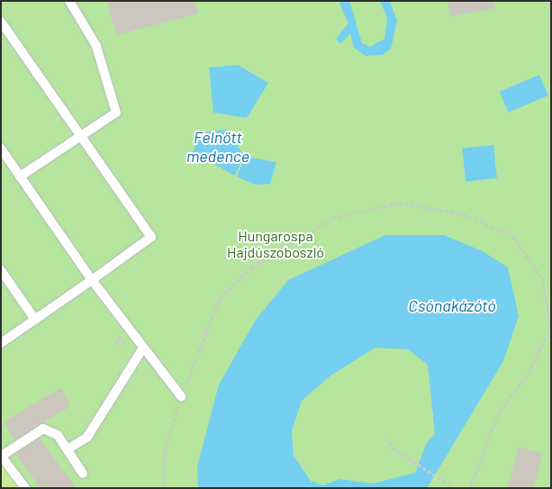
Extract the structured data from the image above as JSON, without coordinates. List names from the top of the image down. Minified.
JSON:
{"water":["Felnőtt medence","Csónakázótó"],"parks":["Hungarospa Hajdúszoboszló"]}
